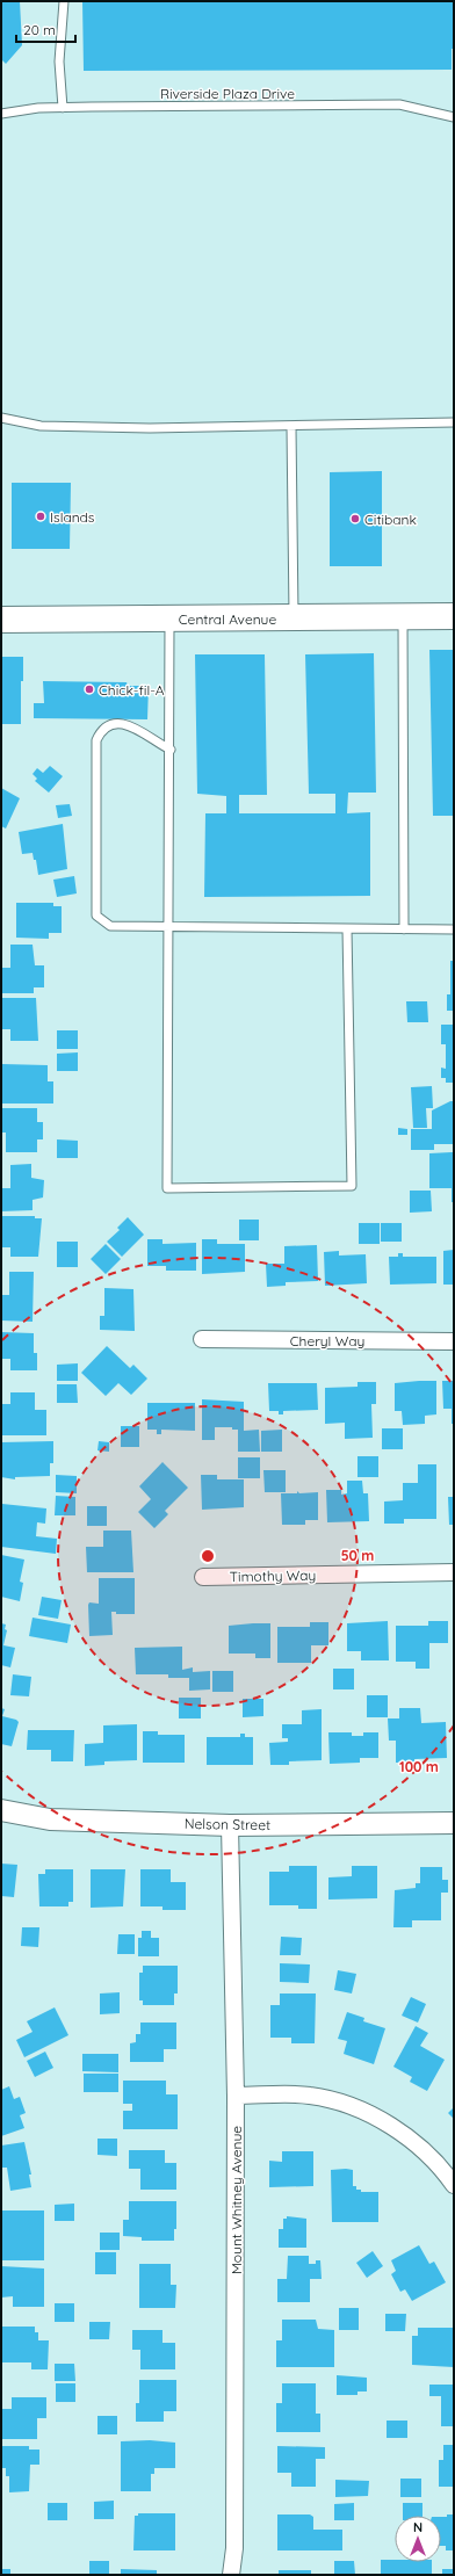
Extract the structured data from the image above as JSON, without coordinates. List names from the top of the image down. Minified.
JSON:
{"streets":{"main road":["Central Avenue"],"street":["Cheryl Way","Timothy Way","Nelson Street","Mount Whitney Avenue"],"lane":["Riverside Plaza Drive"]},"crossings":[["Nelson Street","Mount Whitney Avenue"]],"places":["Islands","Citibank","Chick-fil-A"],"scale_bar":"20 m","north":"top","rings":["50 m","100 m"]}
